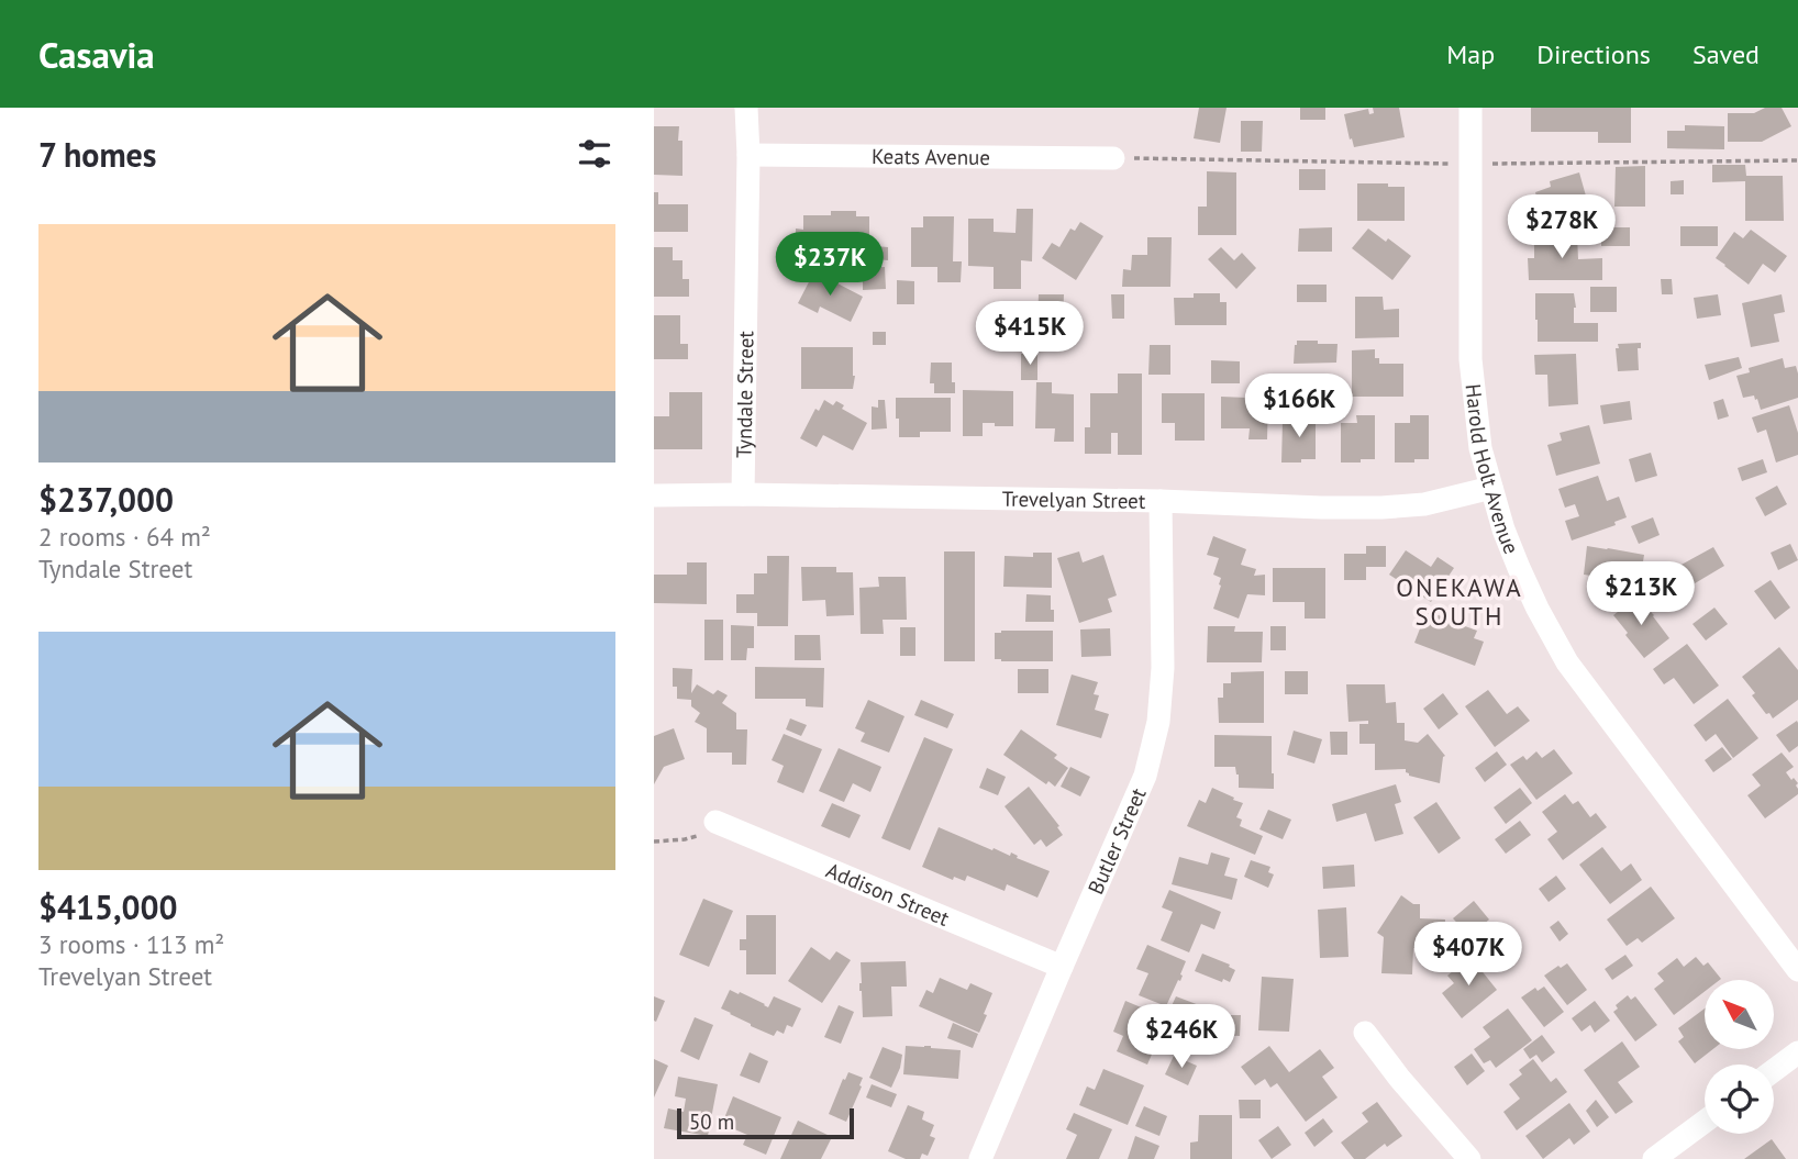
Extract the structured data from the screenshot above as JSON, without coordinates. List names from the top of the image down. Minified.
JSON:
{"streets":{"street":["Keats Avenue","Tyndale Street","Harold Holt Avenue","Trevelyan Street","Butler Street","Addison Street"]},"crossings":[["Keats Avenue","Tyndale Street"],["Tyndale Street","Trevelyan Street"],["Harold Holt Avenue","Trevelyan Street"],["Trevelyan Street","Butler Street"],["Butler Street","Addison Street"]],"districts":["ONEKAWA SOUTH"],"scale_bar":"50 m","north":"top left","page":{"header":"Casavia","nav":["Map","Directions","Saved"],"heading":"7 homes","price":["$278K","$237K","$415K","$166K","$213K","$407K","$246K"],"list":[{"name":"$237,000","note":"2 rooms · 64 m² · Tyndale Street"},{"name":"$415,000","note":"3 rooms · 113 m² · Trevelyan Street"}],"scale":"50 m"}}
